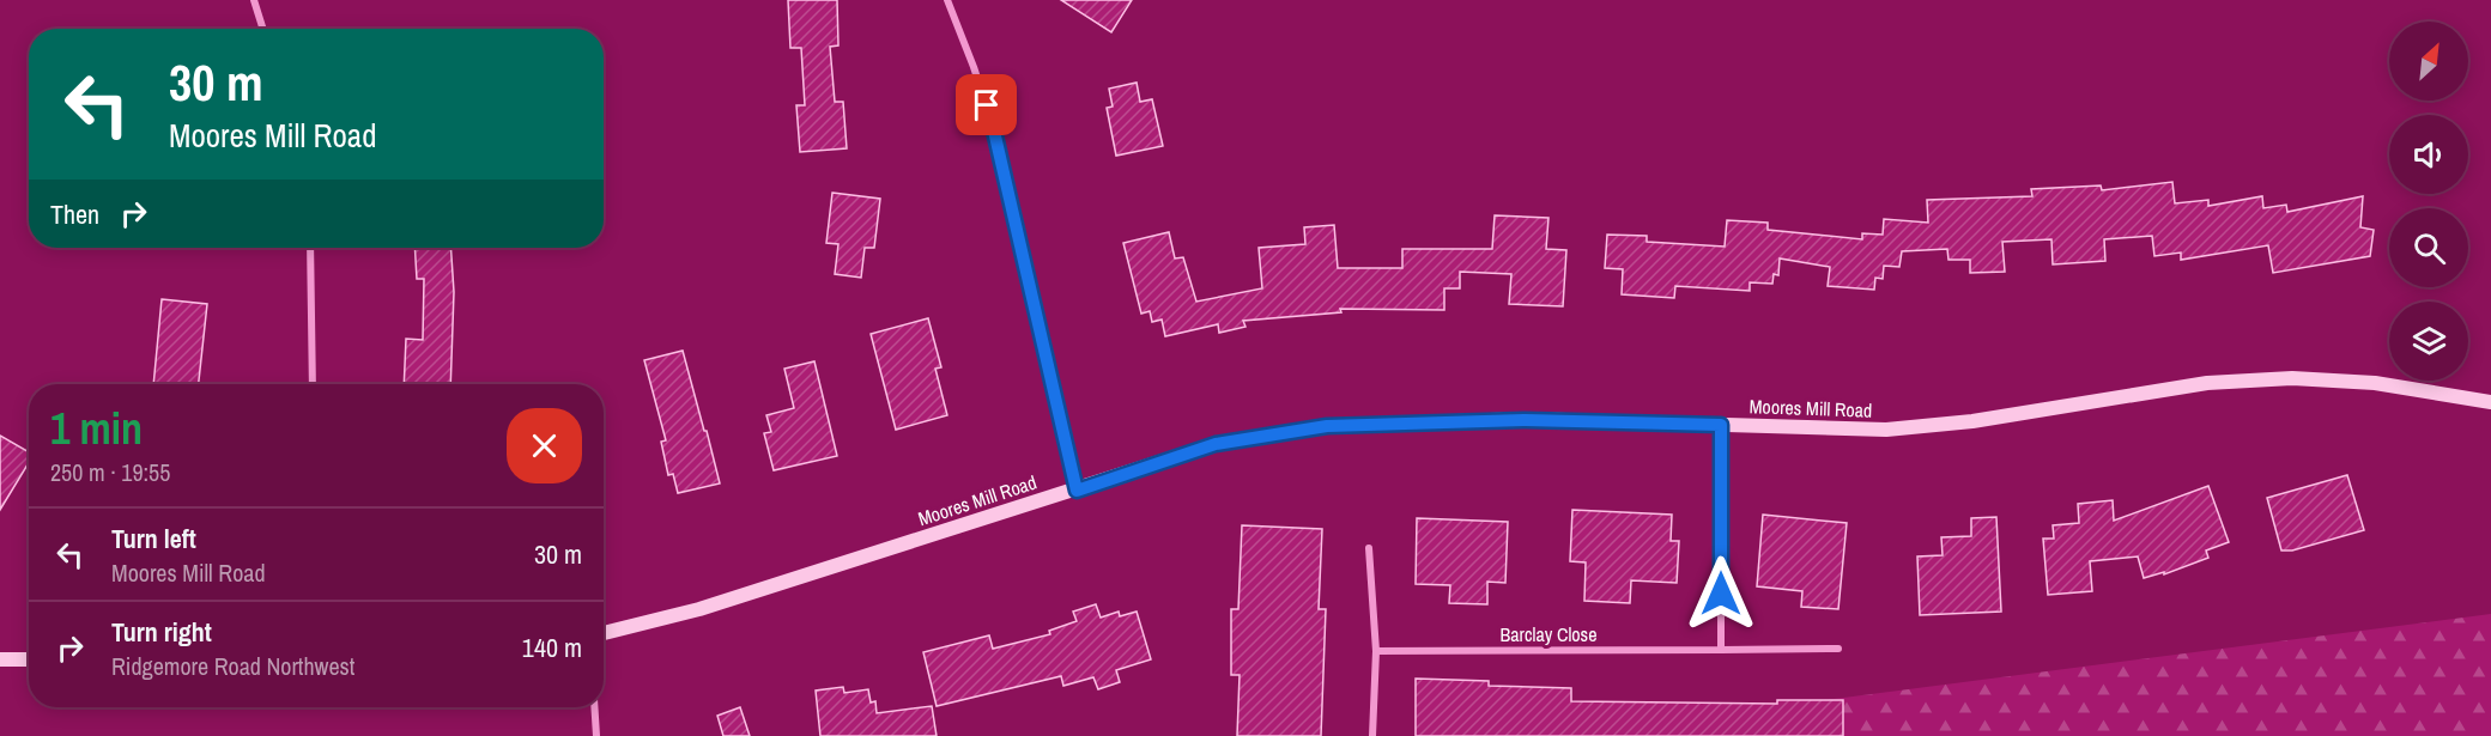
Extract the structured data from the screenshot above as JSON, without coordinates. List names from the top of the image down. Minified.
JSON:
{"streets":{"street":["Moores Mill Road","Barclay Close"]},"north":"top right","page":{"turn":["30 m","Moores Mill Road"],"then":"Then","heading":["1 min","250 m · 19:55"],"list":[{"name":"Turn left","note":"Moores Mill Road","value":"30 m"},{"name":"Turn right","note":"Ridgemore Road Northwest","value":"140 m"}]}}
